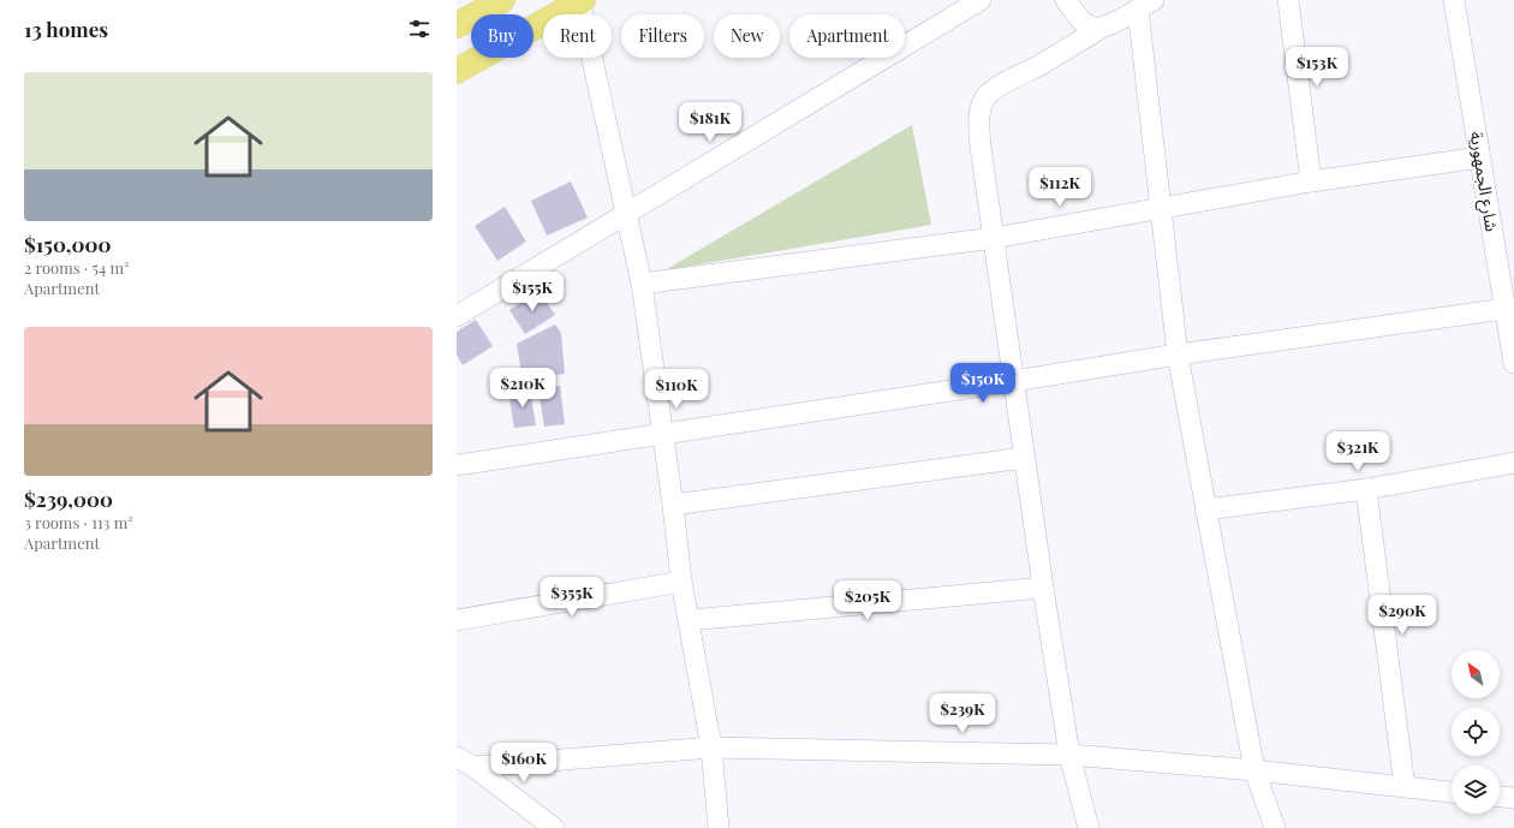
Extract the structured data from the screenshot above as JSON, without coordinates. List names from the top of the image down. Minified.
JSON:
{"streets":{"street":["شارع الجمهورية"]},"north":"top left","page":{"heading":"13 homes","chip":["Buy","Rent","Filters","New","Apartment"],"price":["$153K","$181K","$112K","$155K","$150K","$210K","$110K","$321K","$355K","$205K","$290K","$239K","$160K"],"list":[{"name":"$150,000","note":"2 rooms · 54 m² · Apartment"},{"name":"$239,000","note":"3 rooms · 113 m² · Apartment"}]}}
